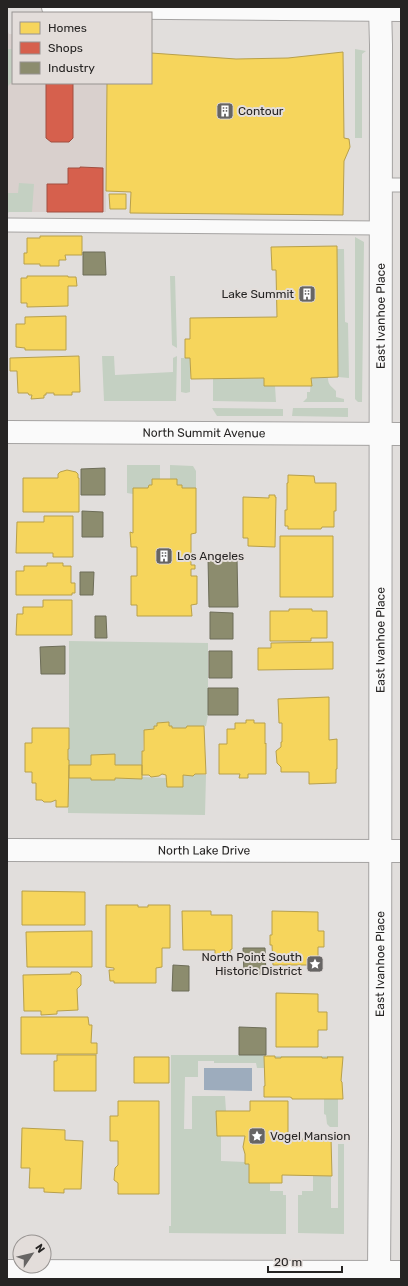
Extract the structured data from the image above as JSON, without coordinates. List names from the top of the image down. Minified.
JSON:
{"streets":{"street":["East Ivanhoe Place","North Summit Avenue","North Lake Drive"]},"crossings":[["East Ivanhoe Place","North Summit Avenue"],["East Ivanhoe Place","North Lake Drive"]],"places":{"building":["Contour","Lake Summit","Los Angeles"],"place":["North Point South Historic District","Vogel Mansion"]},"legend":["Homes","Shops","Industry"],"scale_bar":"20 m","north":"top right"}
